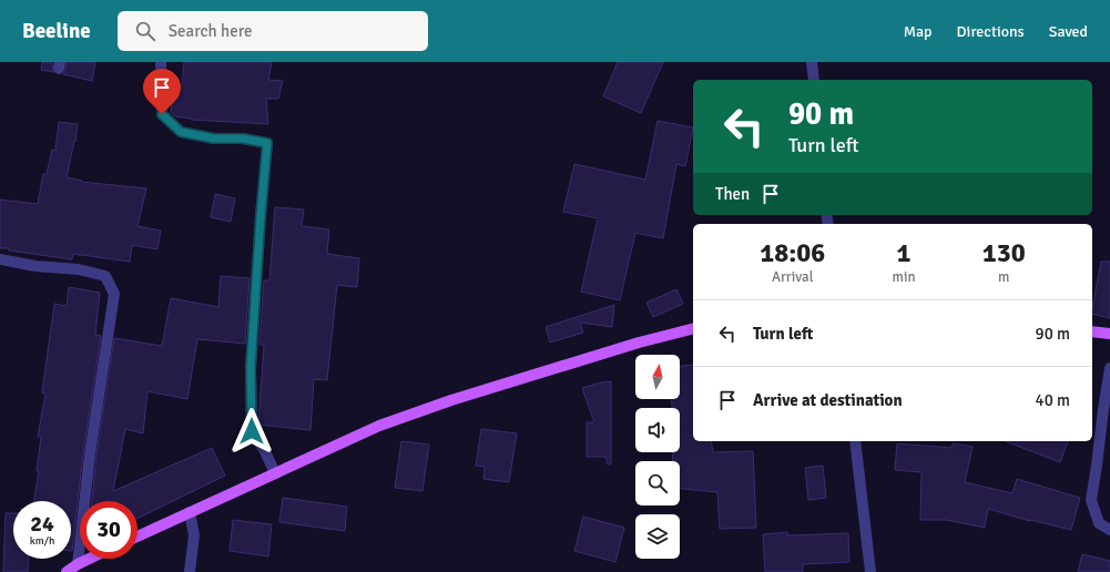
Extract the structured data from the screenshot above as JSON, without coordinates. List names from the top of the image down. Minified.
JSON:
{"north":"top","page":{"header":"Beeline","search":"Search here","nav":["Map","Directions","Saved"],"turn":["90 m","Turn left"],"then":"Then","eta":["18:06","Arrival","1","min","130","m"],"list":[{"name":"Turn left","value":"90 m"},{"name":"Arrive at destination","value":"40 m"}],"speed":"24 km/h","limit":"30"}}
